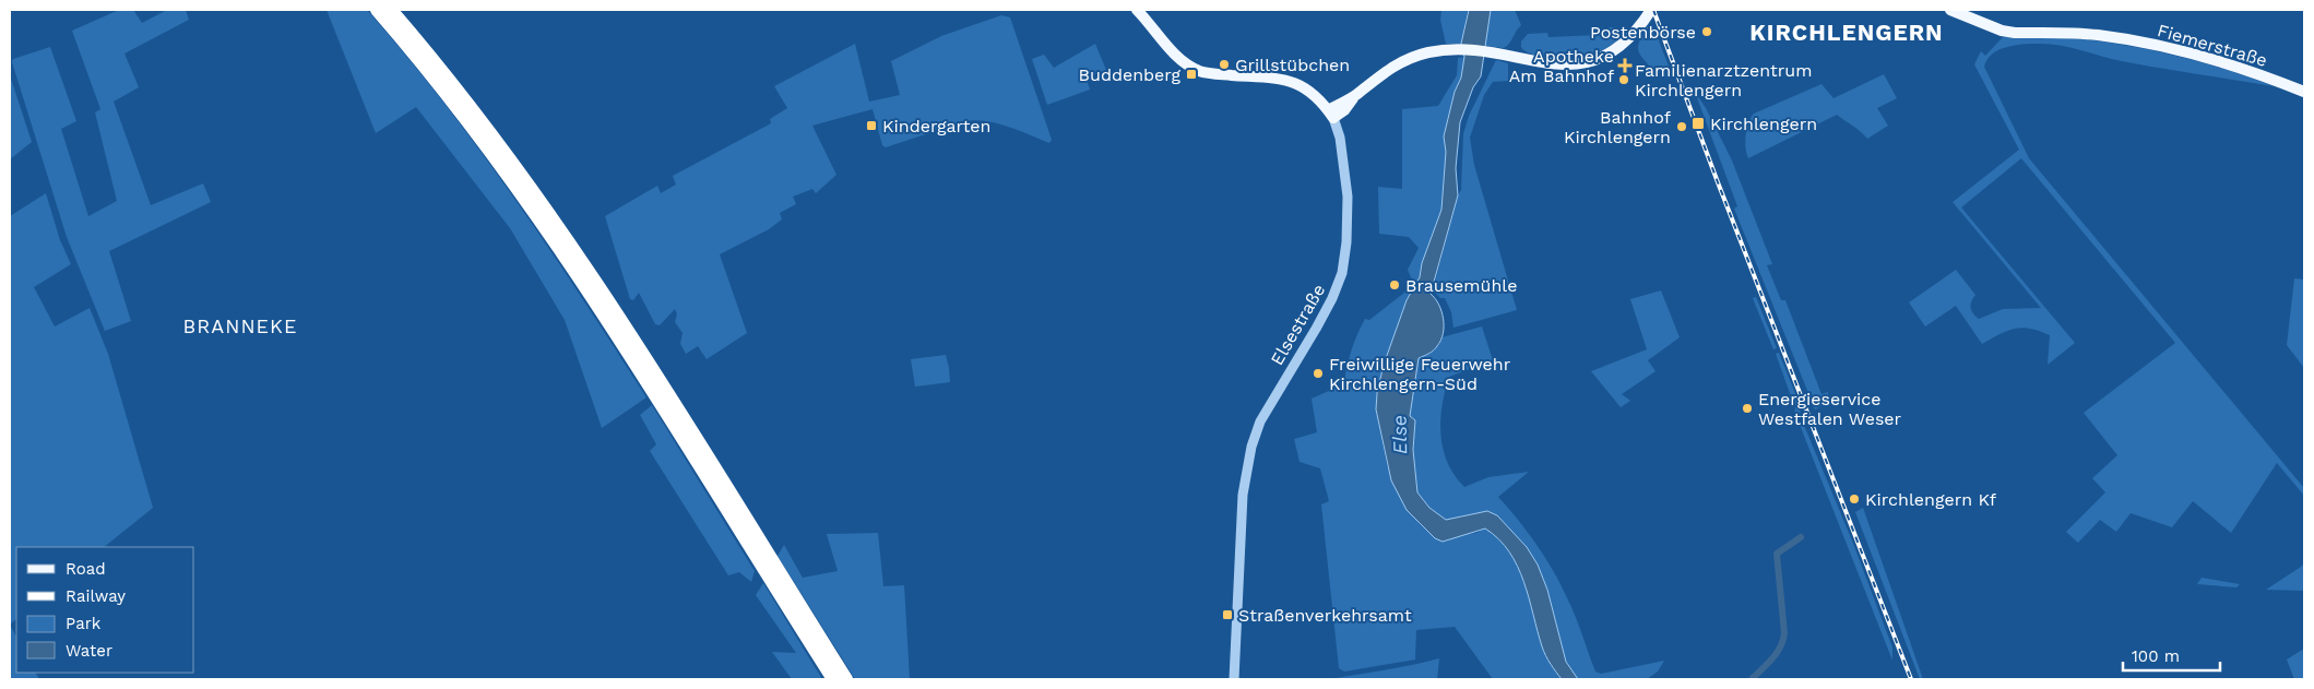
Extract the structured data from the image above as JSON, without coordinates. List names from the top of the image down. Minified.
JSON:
{"streets":{"main road":["Fiemerstraße","Elsestraße"]},"districts":["KIRCHLENGERN","BRANNEKE"],"water":["Else"],"places":{"other":["Postenbörse","Grillstübchen","Familienarztzentrum Kirchlengern","Bahnhof Kirchlengern","Brausemühle","Freiwillige Feuerwehr Kirchlengern-Süd","Energieservice Westfalen Weser","Kirchlengern Kf"],"health":["Apotheke Am Bahnhof"],"transit":["Buddenberg","Kirchlengern","Kindergarten","Straßenverkehrsamt"]},"legend":["Road","Railway","Park","Water"],"scale_bar":"100 m"}
